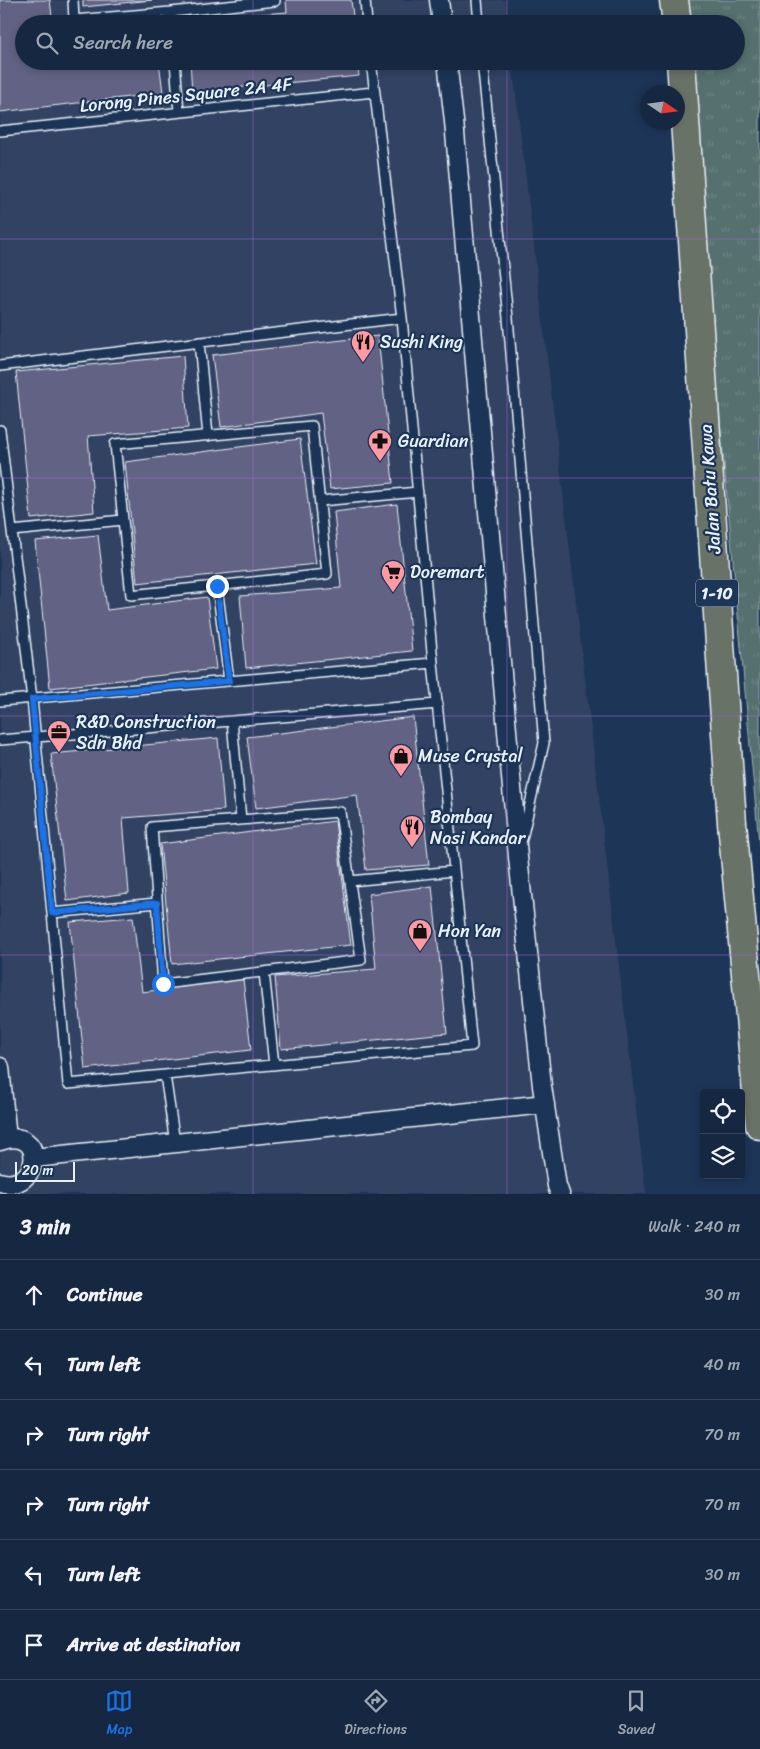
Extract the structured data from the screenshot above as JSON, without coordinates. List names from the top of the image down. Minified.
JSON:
{"streets":{"highway":["Jalan Batu Kawa","1-10"],"lane":["Lorong Pines Square 2A 4F"]},"places":{"restaurant":["Sushi King","Bombay Nasi Kandar"],"pharmacy":["Guardian"],"supermarket":["Doremart"],"office":["R&D Construction Sdn Bhd"],"shop":["Muse Crystal","Hon Yan"]},"scale_bar":"20 m","north":"right","page":{"search":"Search here","scale":"20 m","heading":["3 min","Walk · 240 m"],"list":[["Continue","30 m"],["Turn left","40 m"],["Turn right","70 m"],["Turn right","70 m"],["Turn left","30 m"],"Arrive at destination"],"nav":["Map","Directions","Saved"]}}
